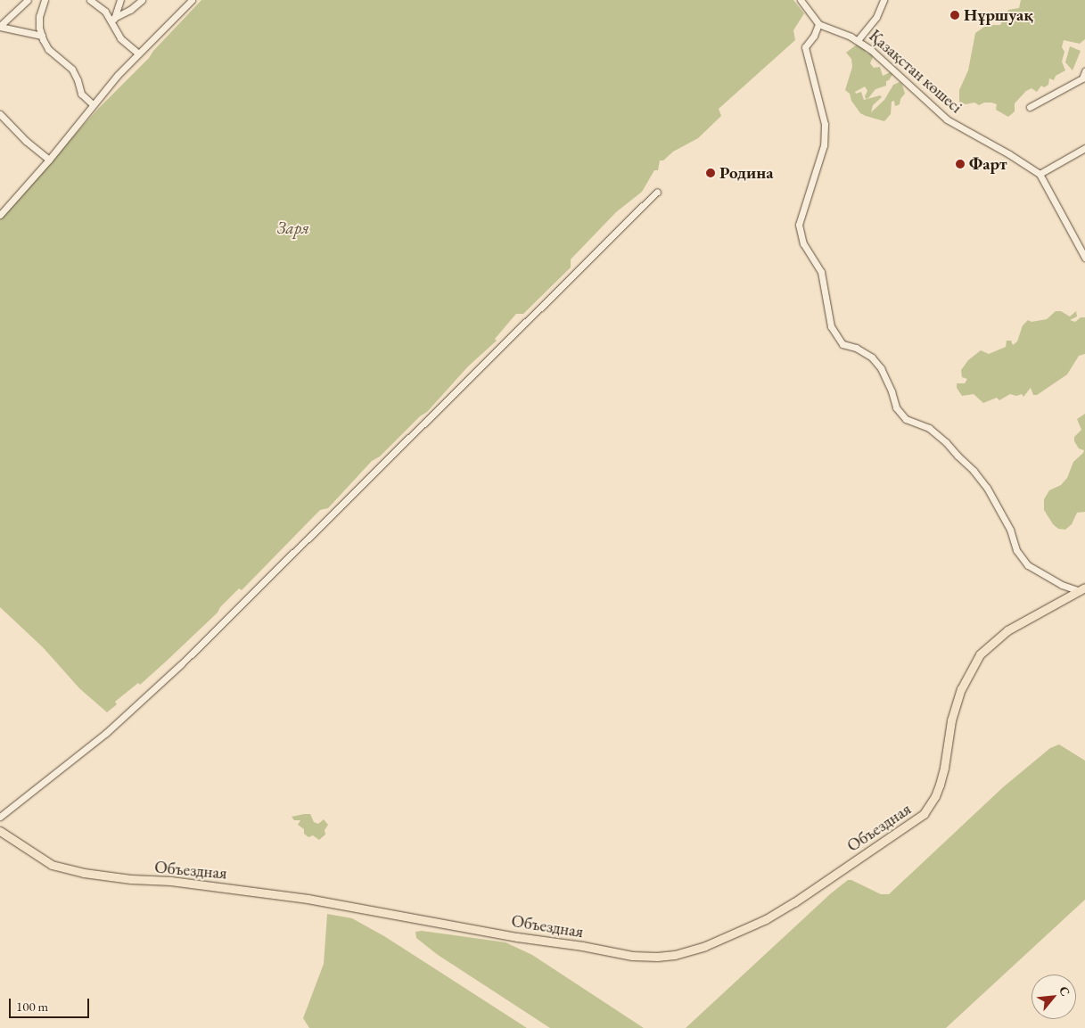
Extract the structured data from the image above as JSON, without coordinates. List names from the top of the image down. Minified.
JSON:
{"streets":{"main road":["Объездная"],"street":["Қазақстан көшесі"]},"parks":["Заря"],"places":["Нұршуақ","Фарт","Родина"],"scale_bar":"100 m","north":"top right"}
